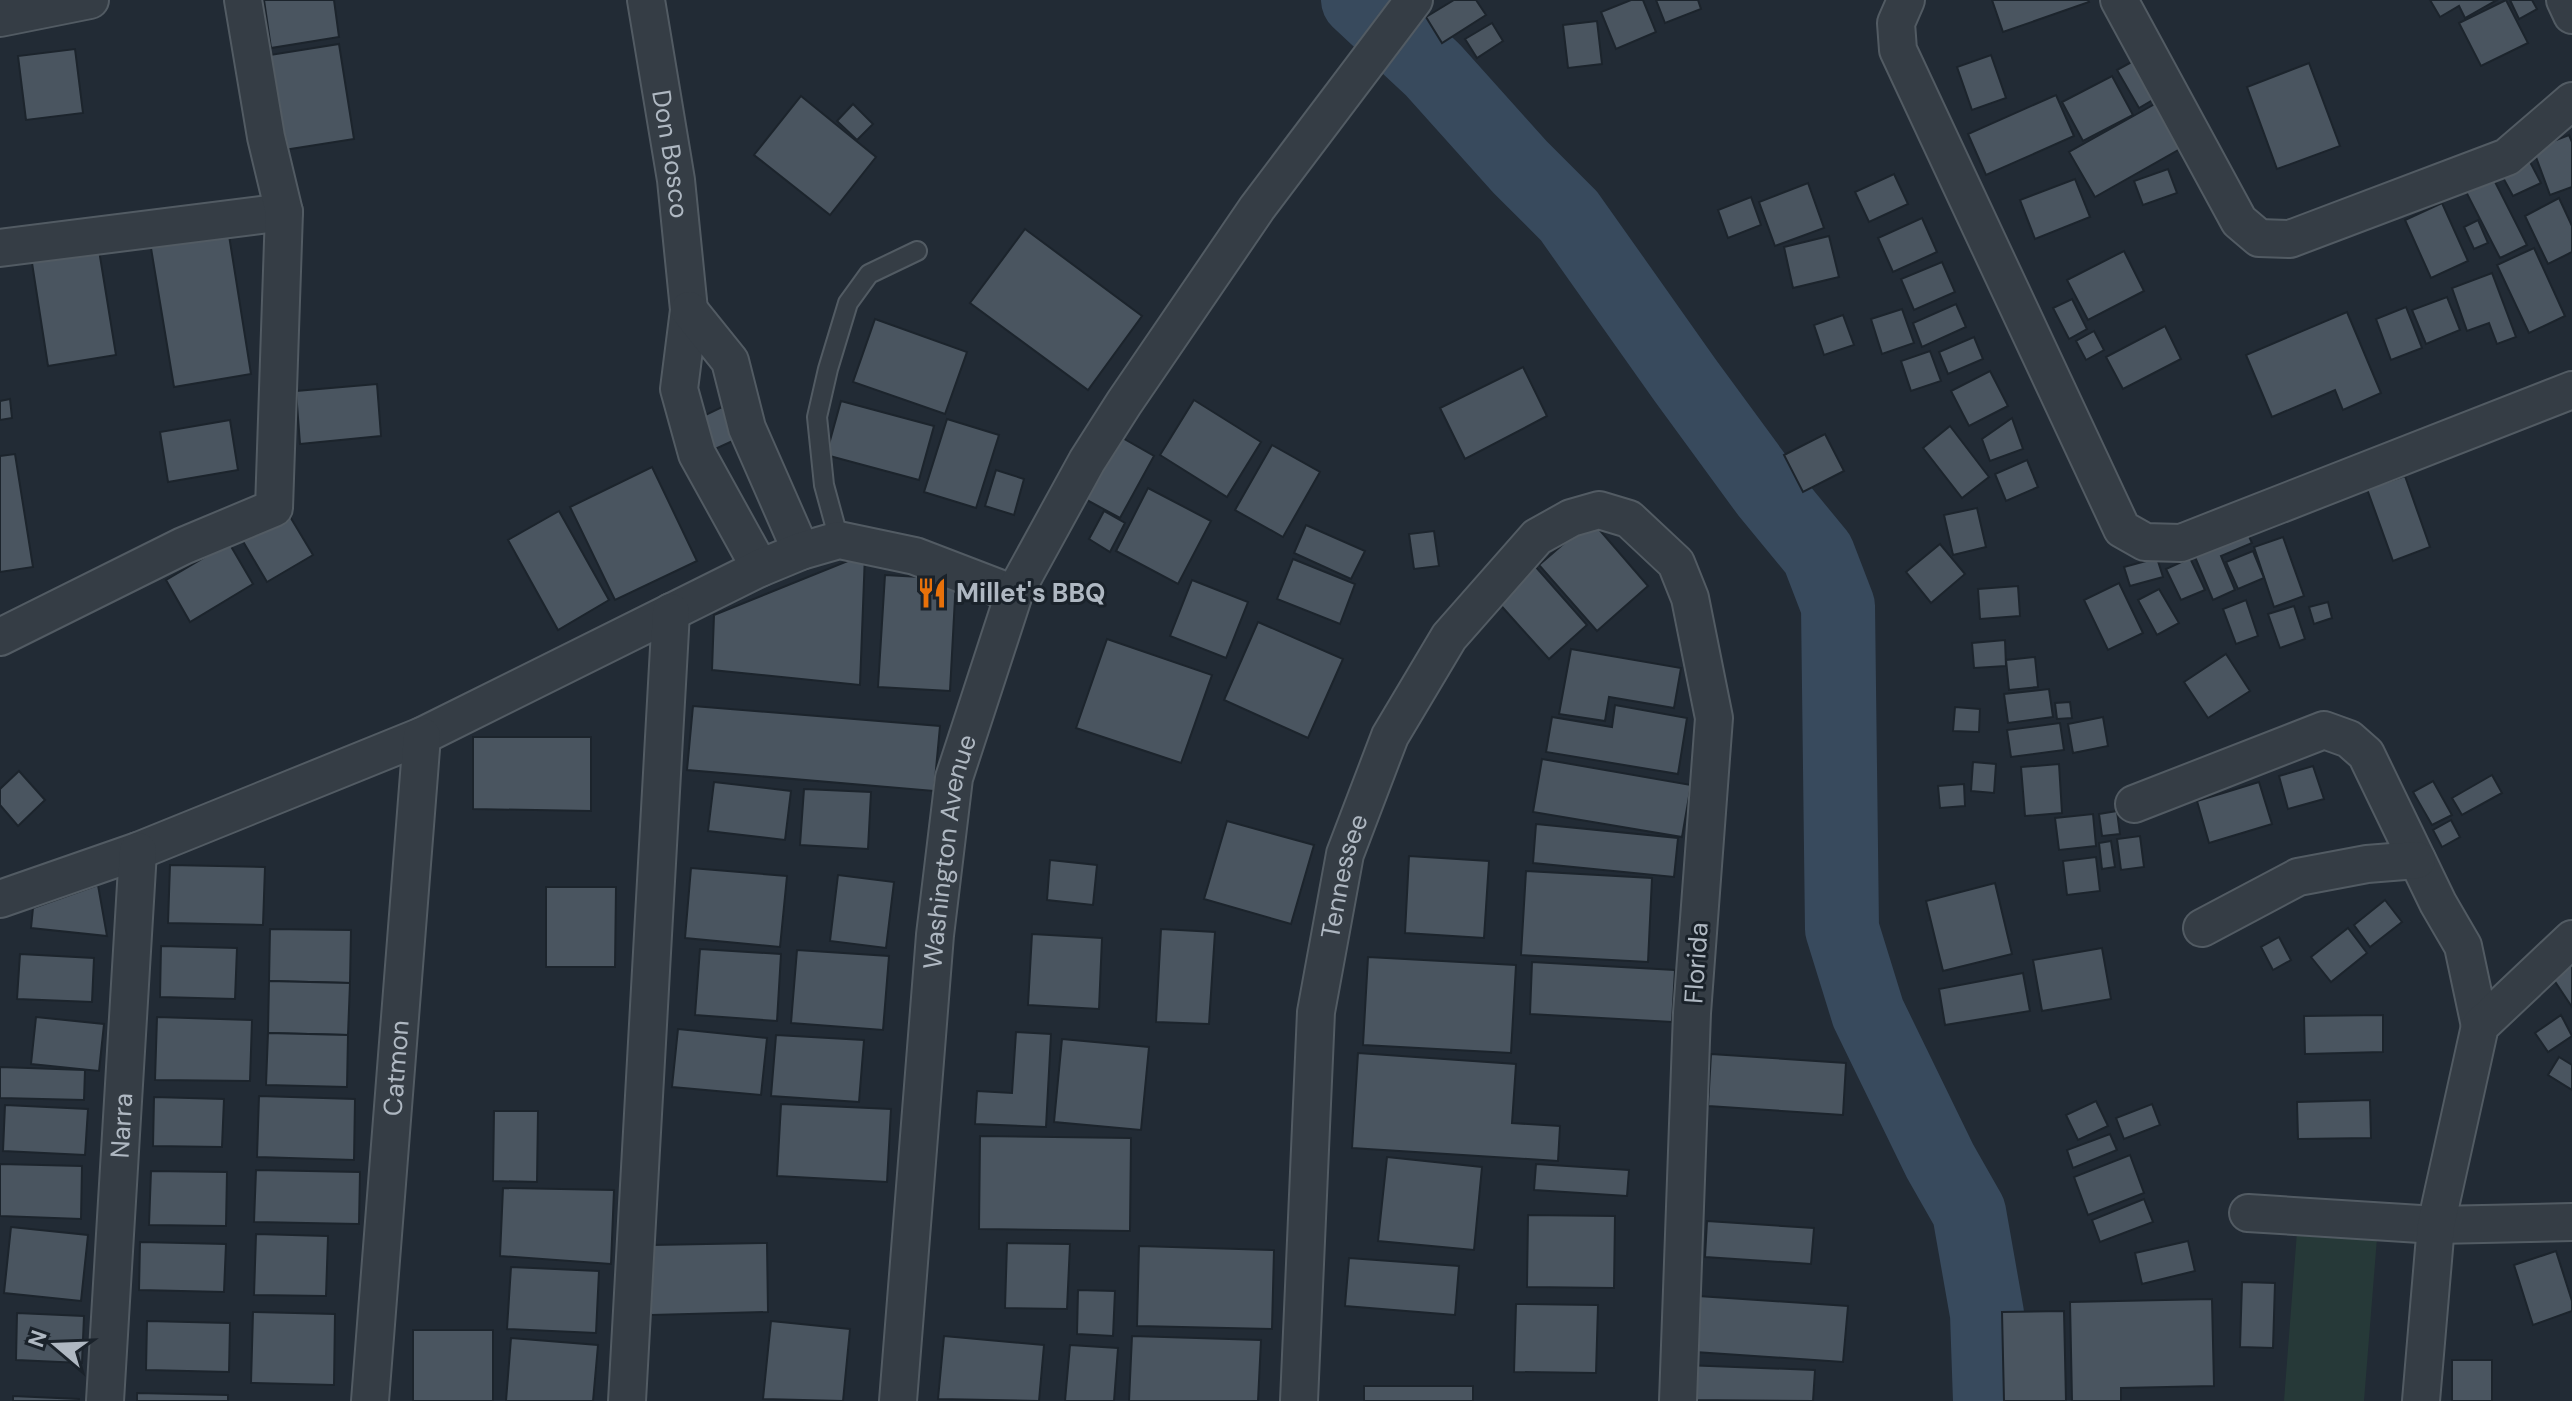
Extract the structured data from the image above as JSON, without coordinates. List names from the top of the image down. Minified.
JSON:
{"streets":{"street":["Don Bosco","Washington Avenue","Tennessee","Florida","Catmon","Narra"]},"crossings":[["Tennessee","Florida"]],"places":{"restaurant":["Millet's BBQ"]},"north":"left"}
